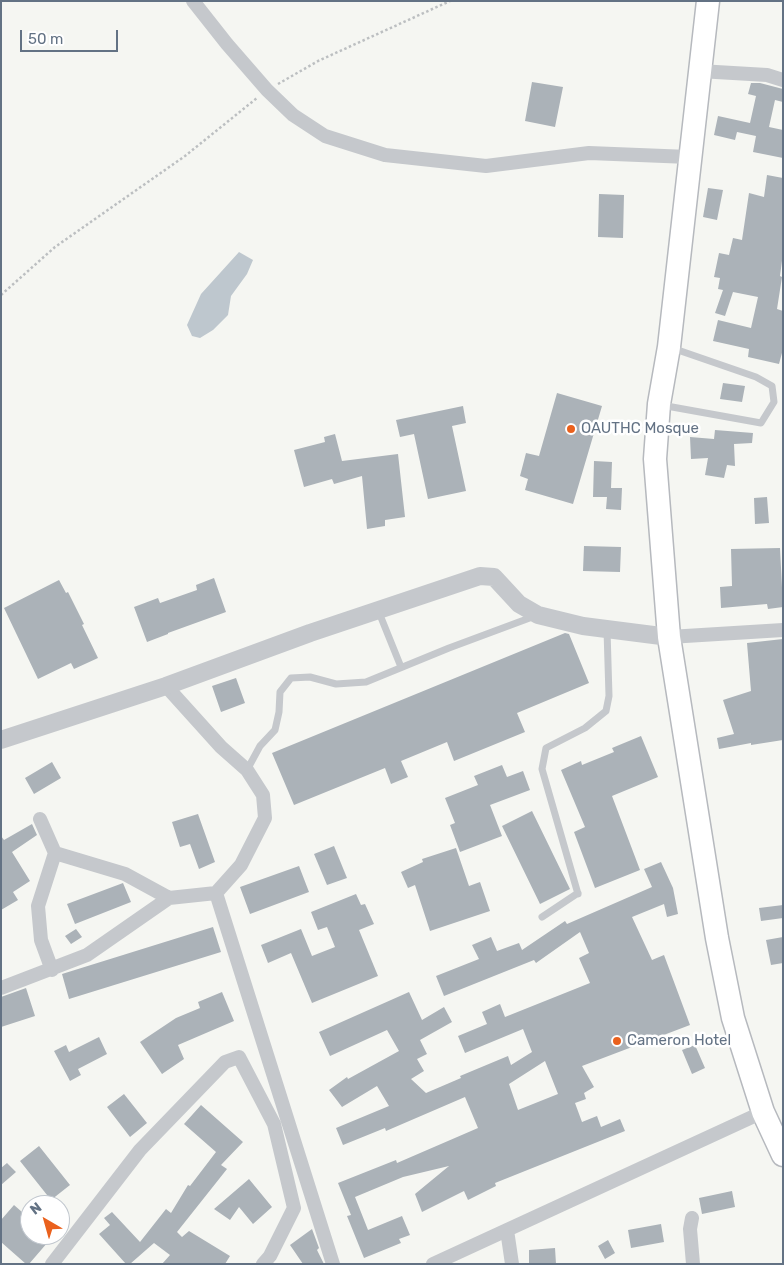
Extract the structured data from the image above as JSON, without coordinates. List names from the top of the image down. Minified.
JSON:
{"places":["OAUTHC Mosque","Cameron Hotel"],"scale_bar":"50 m","north":"top left"}
